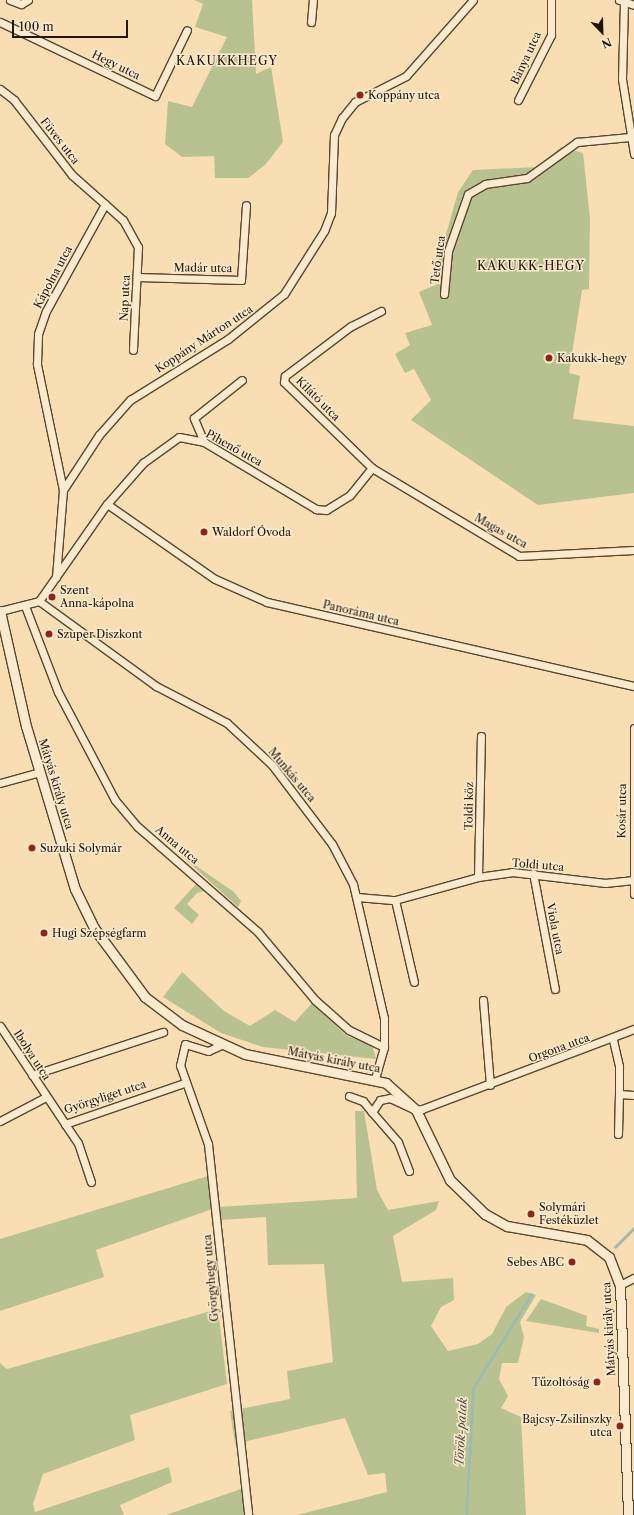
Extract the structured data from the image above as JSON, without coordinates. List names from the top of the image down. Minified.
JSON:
{"streets":{"main road":["Mátyás király utca"],"street":["Bánya utca","Hegy utca","Füves utca","Tető utca","Madár utca","Kápolna utca","Nap utca","Koppány Márton utca","Kilátó utca","Pihenő utca","Magas utca","Panoráma utca","Munkás utca","Toldi köz","Kosár utca","Anna utca","Toldi utca","Viola utca","Orgona utca","Ibolya utca","Györgyliget utca","Györgyhegy utca"]},"crossings":[["Füves utca","Kápolna utca"],["Füves utca","Nap utca"],["Madár utca","Nap utca"],["Kápolna utca","Nap utca"],["Kápolna utca","Koppány Márton utca"],["Koppány Márton utca","Pihenő utca"],["Kilátó utca","Pihenő utca"],["Kilátó utca","Magas utca"],["Pihenő utca","Magas utca"],["Pihenő utca","Panoráma utca"],["Pihenő utca","Munkás utca"],["Munkás utca","Mátyás király utca"],["Munkás utca","Anna utca"],["Munkás utca","Toldi utca"],["Mátyás király utca","Orgona utca"],["Mátyás király utca","Györgyhegy utca"],["Toldi köz","Toldi utca"],["Kosár utca","Toldi utca"],["Toldi utca","Viola utca"],["Ibolya utca","Györgyliget utca"],["Györgyliget utca","Györgyhegy utca"]],"districts":["KAKUKKHEGY","KAKUKK-HEGY"],"water":["Török-patak"],"places":["Koppány utca","Kakukk-hegy","Waldorf Óvoda","Szent Anna-kápolna","Szuper Diszkont","Suzuki Solymár","Hugi Szépségfarm","Solymári Festéküzlet","Sebes ABC","Tűzoltóság","Bajcsy-Zsilinszky utca"],"scale_bar":"100 m","north":"bottom right"}
